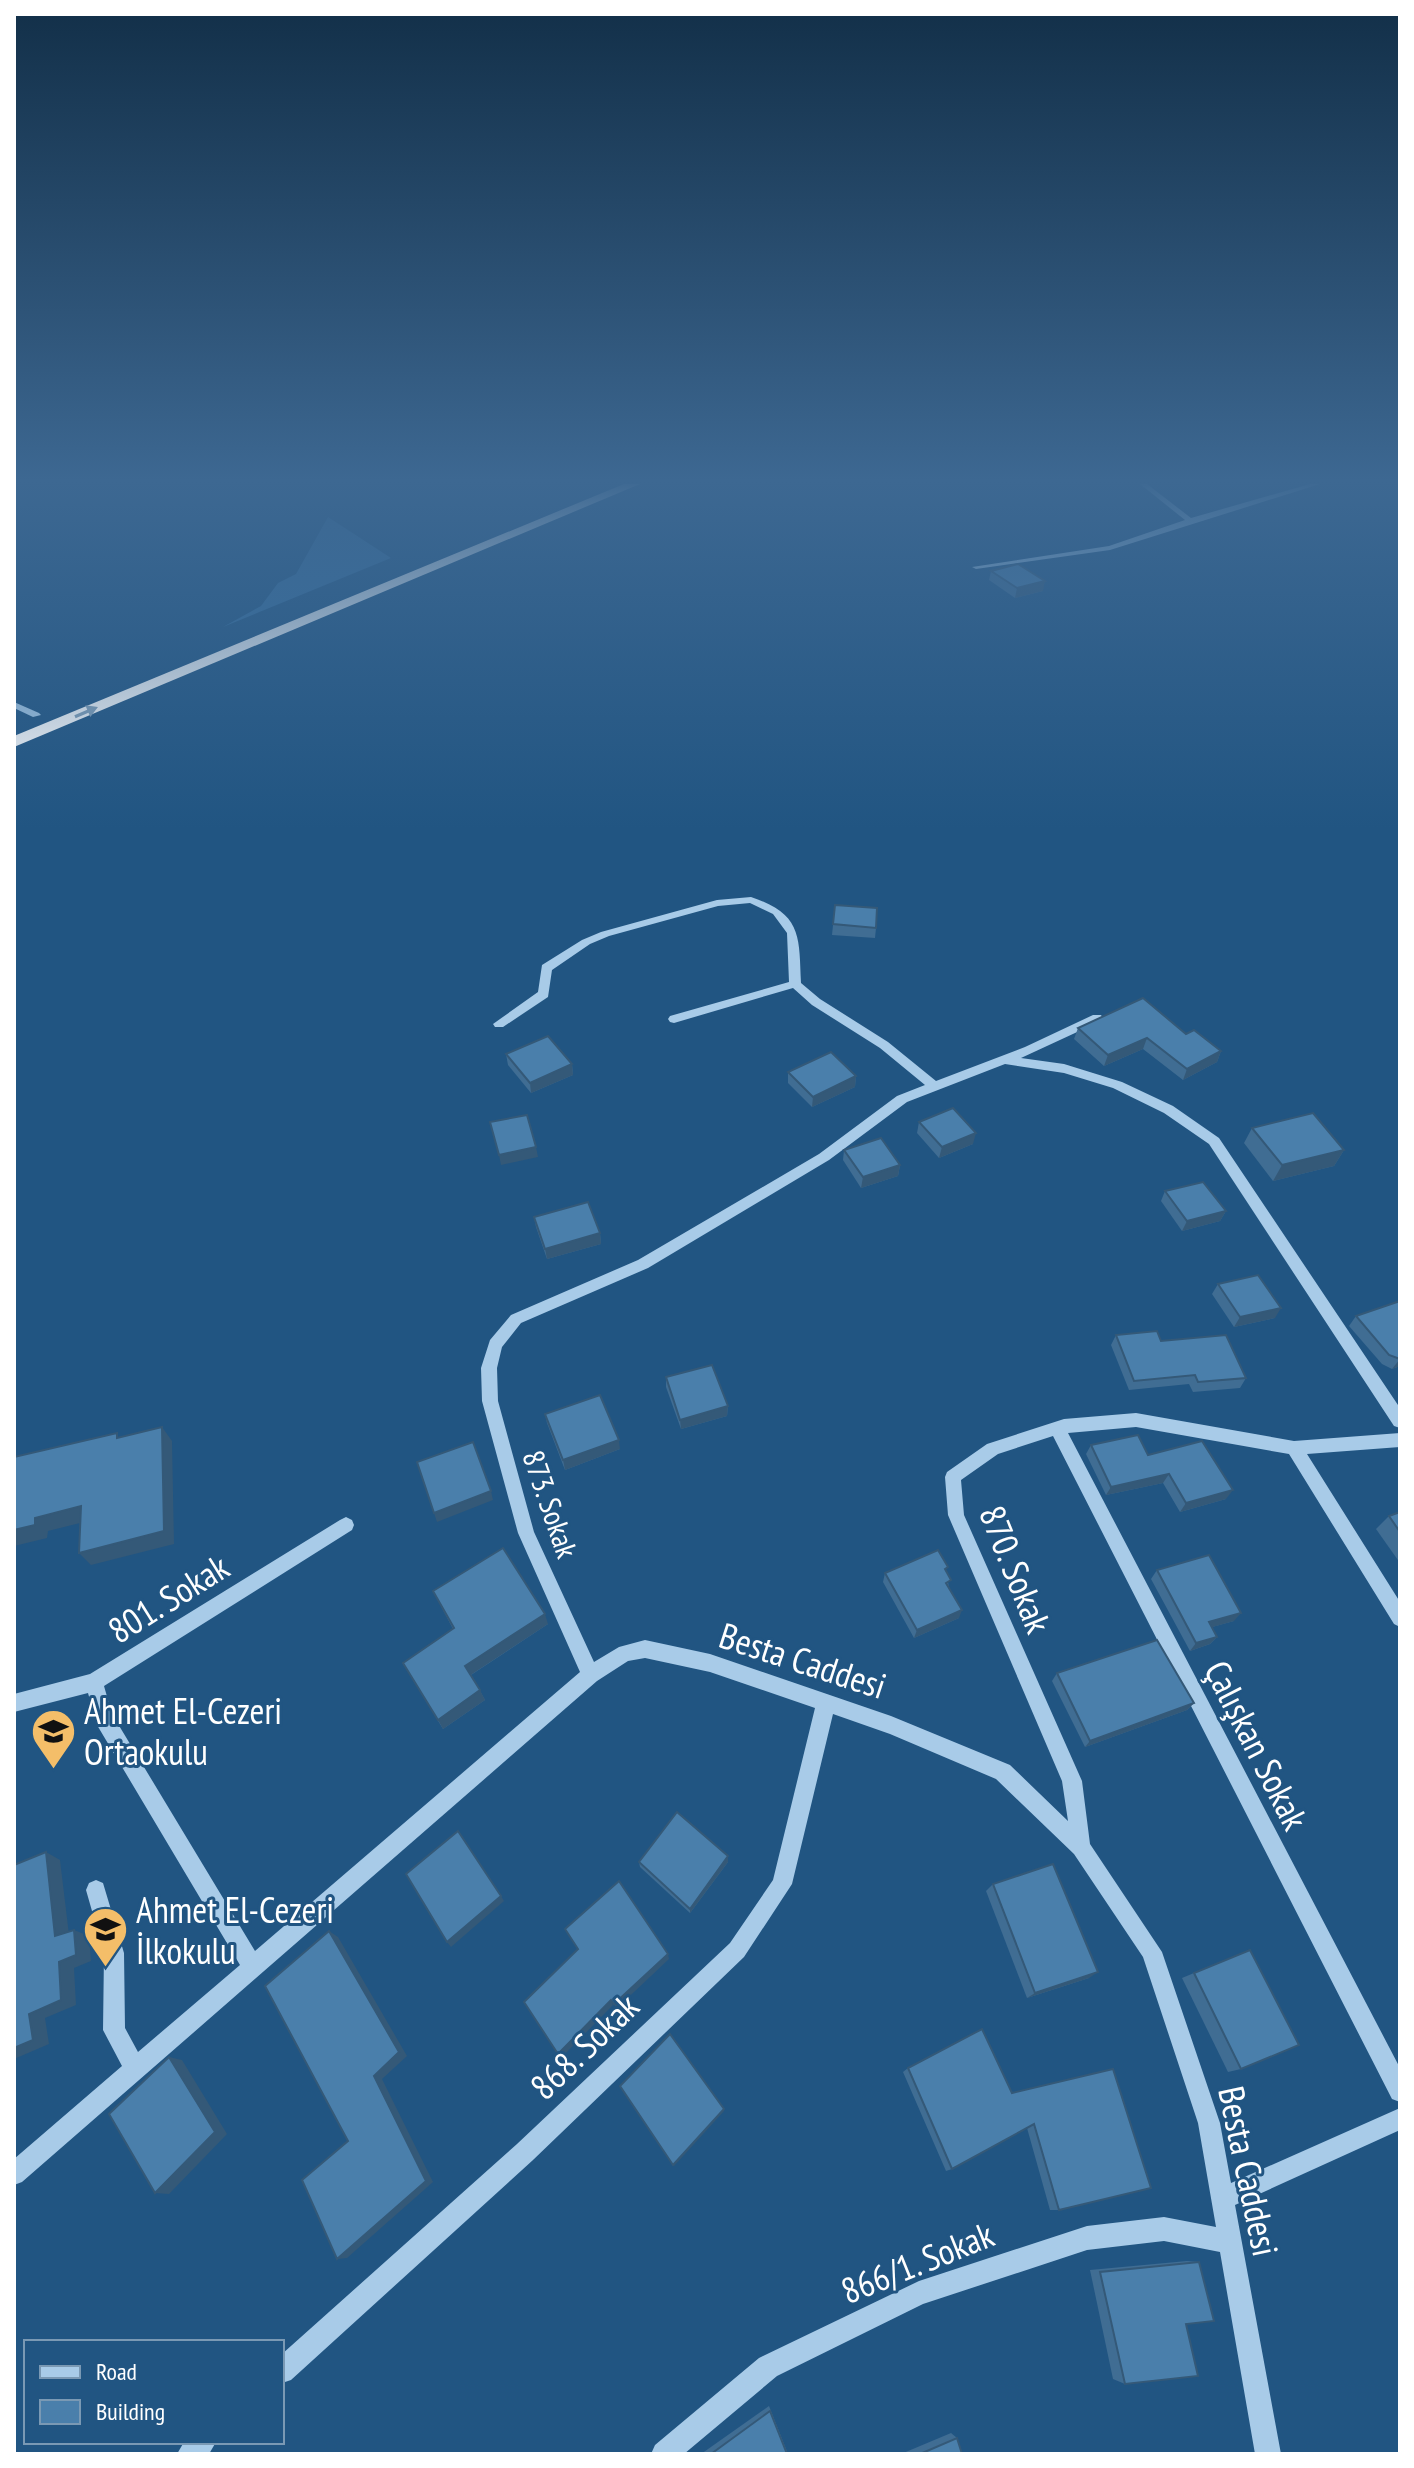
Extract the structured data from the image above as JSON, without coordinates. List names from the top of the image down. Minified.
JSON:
{"streets":{"street":["873. Sokak","870. Sokak","801. Sokak","Besta Caddesi","Çalışkan Sokak","868. Sokak","866/1. Sokak"]},"crossings":[["873. Sokak","Besta Caddesi"],["870. Sokak","Besta Caddesi"],["870. Sokak","Çalışkan Sokak"],["Besta Caddesi","868. Sokak"],["Besta Caddesi","866/1. Sokak"]],"places":{"school or university":["Ahmet El-Cezeri Ortaokulu","Ahmet El-Cezeri İlkokulu"]},"legend":["Road","Building"]}
